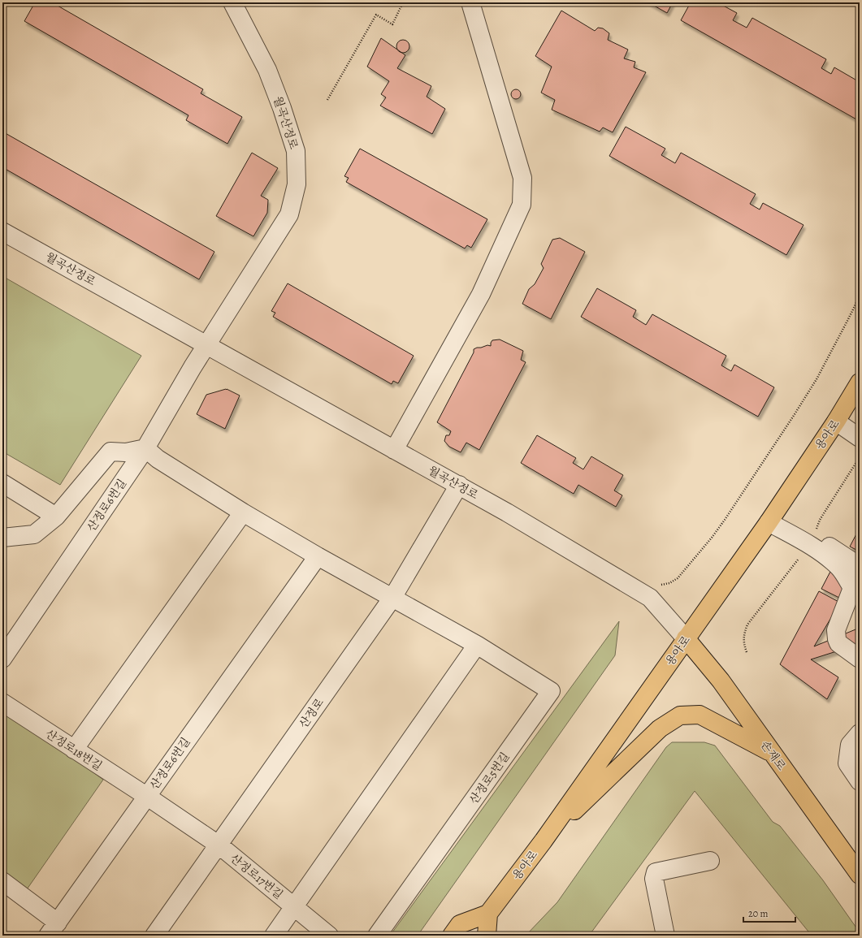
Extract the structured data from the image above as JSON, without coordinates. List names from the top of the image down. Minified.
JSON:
{"streets":{"main road":["용아로","손재로"],"street":["월곡산정로","산정로6번길","산정로","산정로18번길","산정로5번길","산정로17번길"]},"crossings":[["월곡산정로","용아로"],["월곡산정로","산정로6번길"],["월곡산정로","산정로"],["월곡산정로","손재로"],["용아로","손재로"],["산정로6번길","산정로18번길"],["산정로","산정로18번길"],["산정로","산정로5번길"],["산정로","산정로17번길"],["산정로18번길","산정로17번길"]],"scale_bar":"20 m"}
